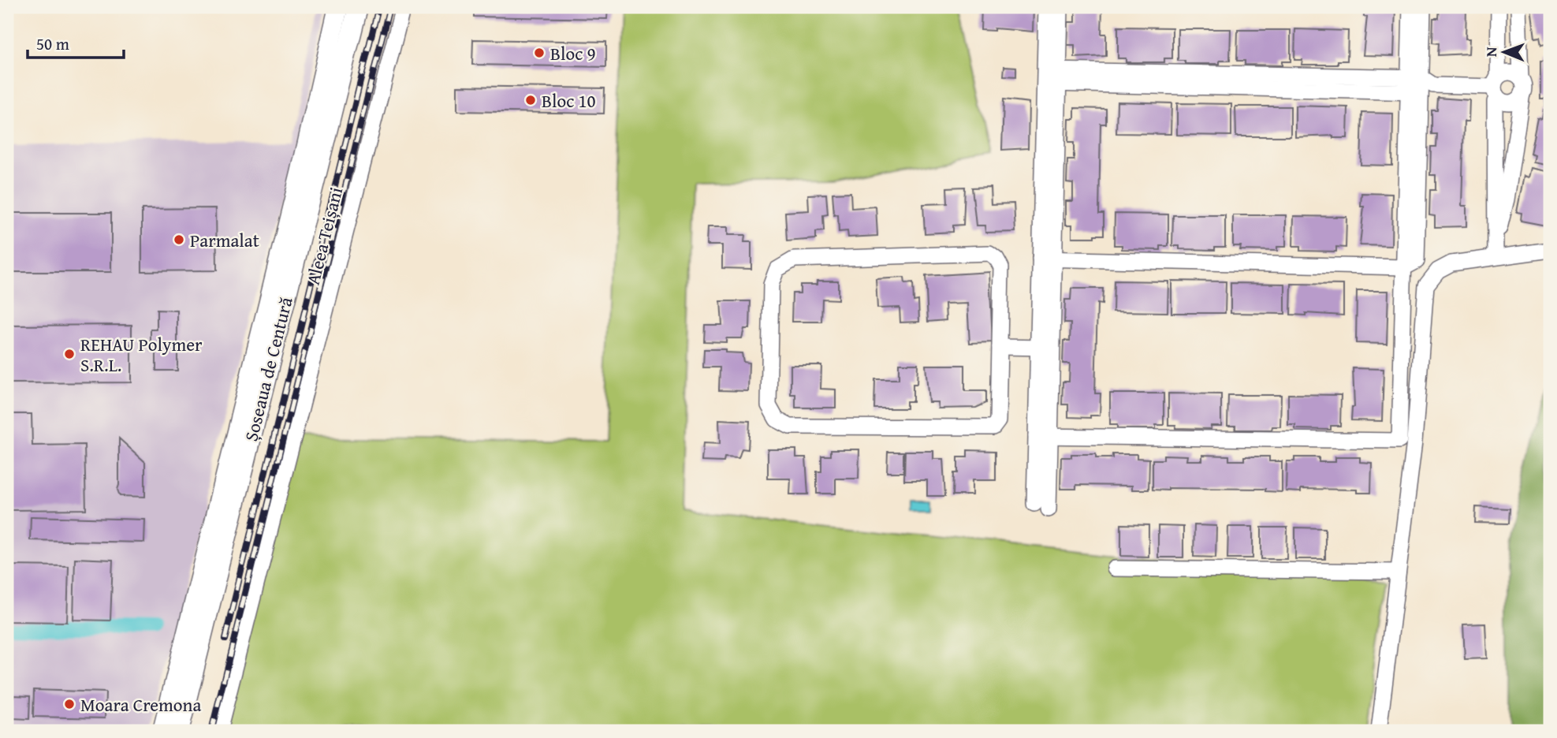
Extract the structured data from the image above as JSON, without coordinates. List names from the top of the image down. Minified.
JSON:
{"streets":{"main road":["Șoseaua de Centură"],"street":["Aleea Teișani"]},"places":["Bloc 9","Bloc 10","Parmalat","REHAU Polymer S.R.L.","Moara Cremona"],"scale_bar":"50 m","north":"left"}
